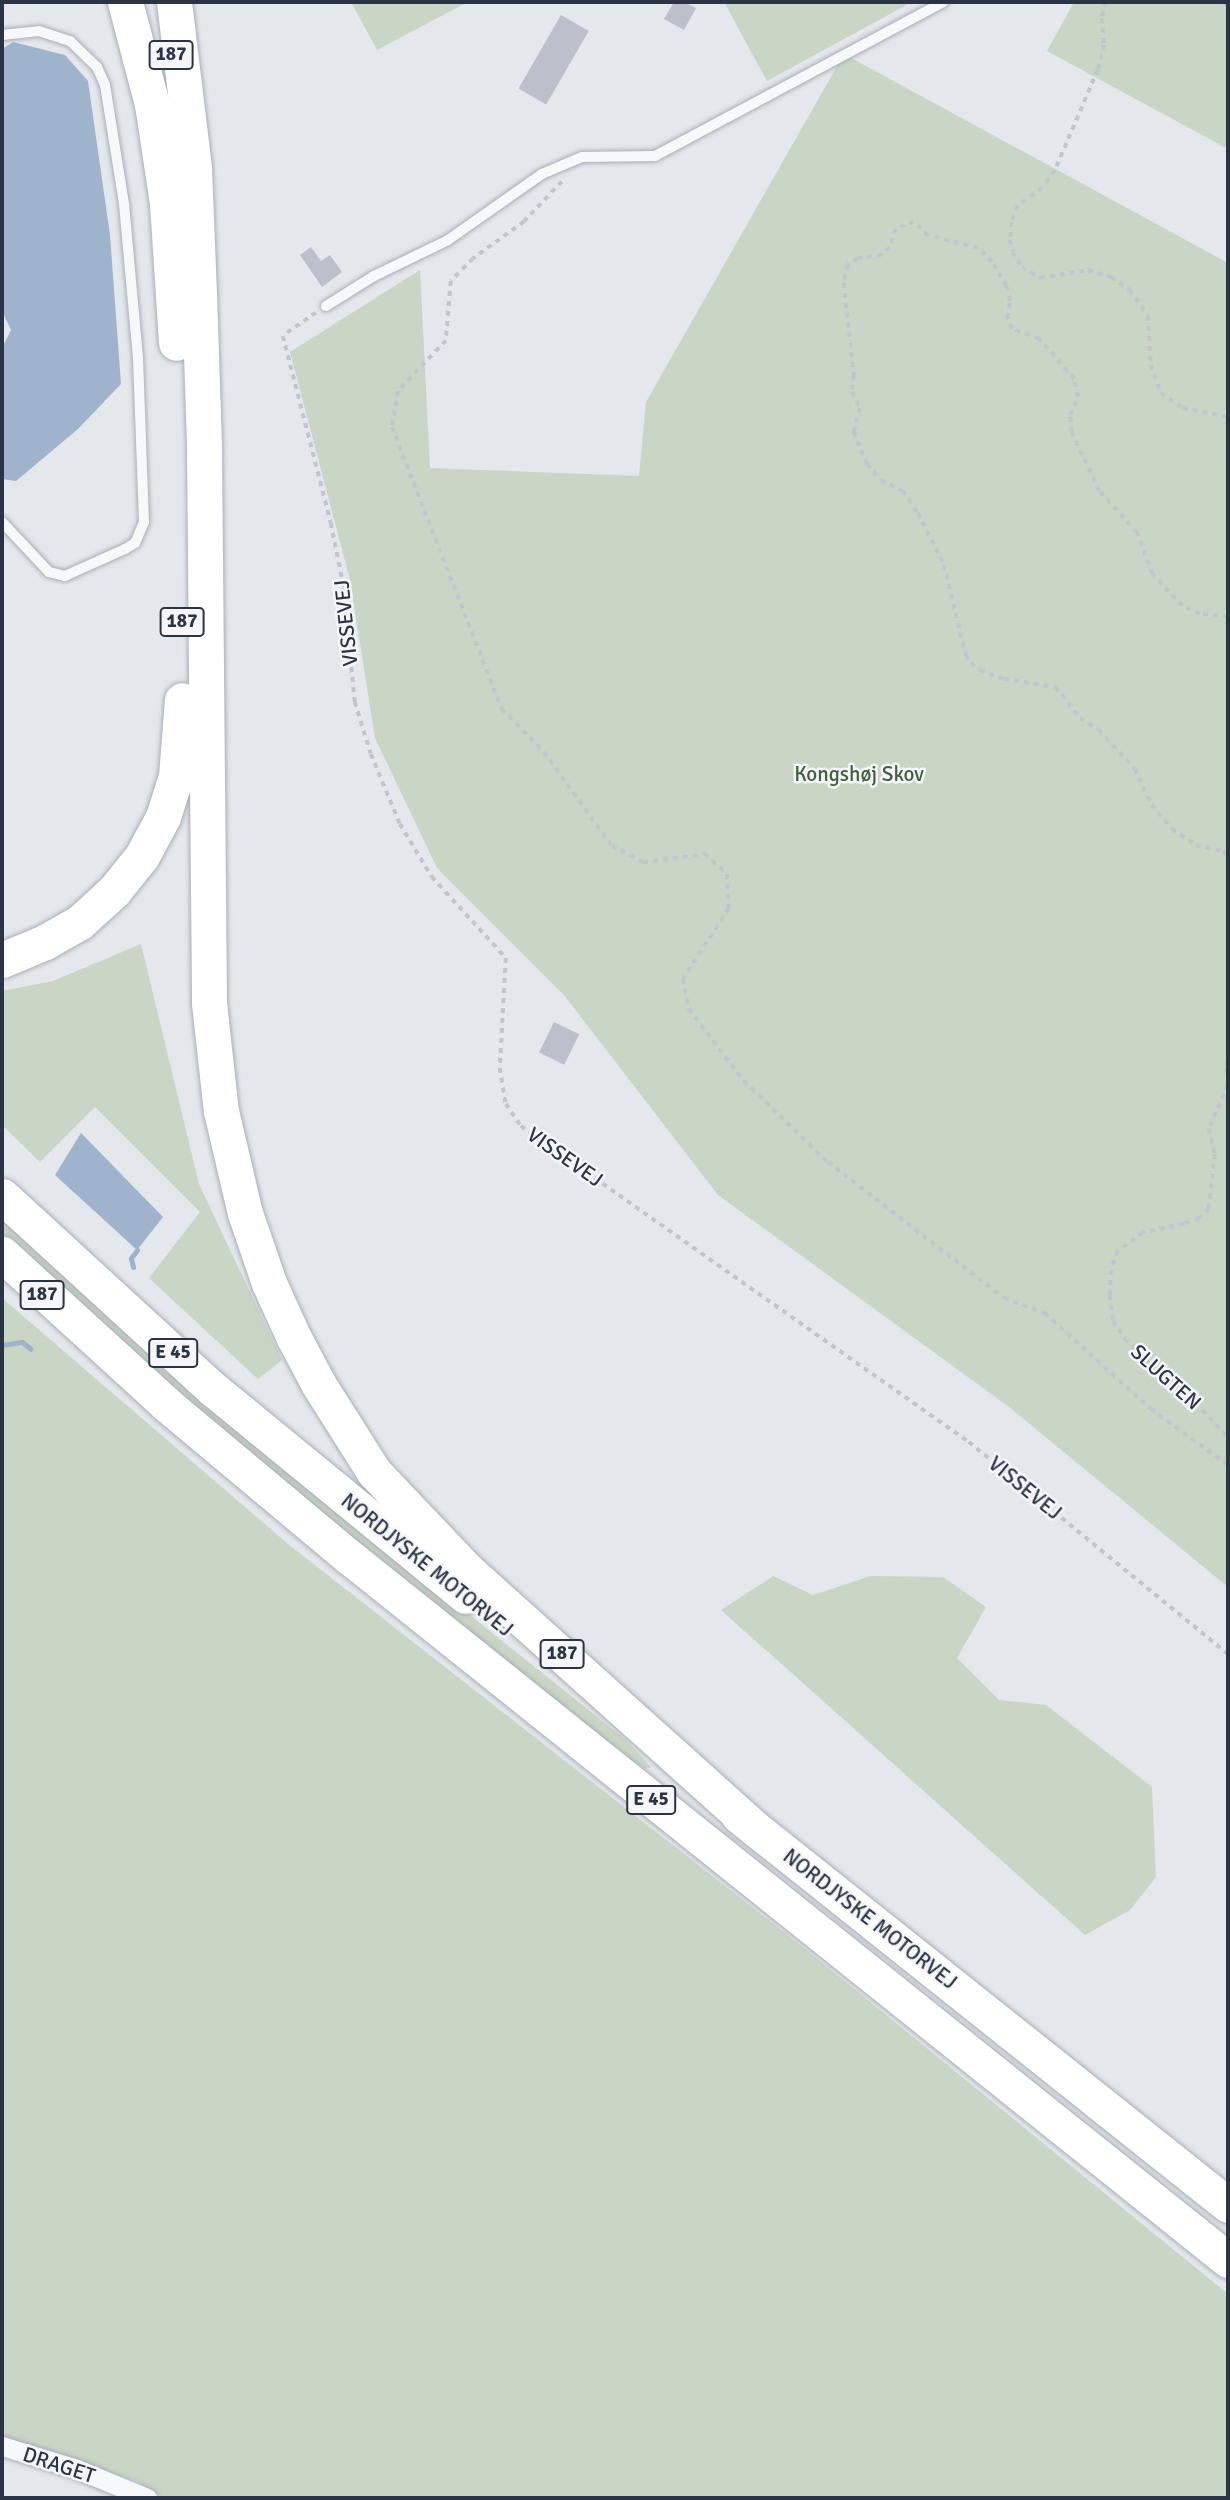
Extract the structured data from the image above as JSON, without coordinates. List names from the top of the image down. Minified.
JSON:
{"streets":{"highway":["187","E 45","NORDJYSKE MOTORVEJ"],"street":["DRAGET"],"path":["VISSEVEJ","SLUGTEN"]},"crossings":[["187","NORDJYSKE MOTORVEJ"]],"parks":["Kongshøj Skov"]}
